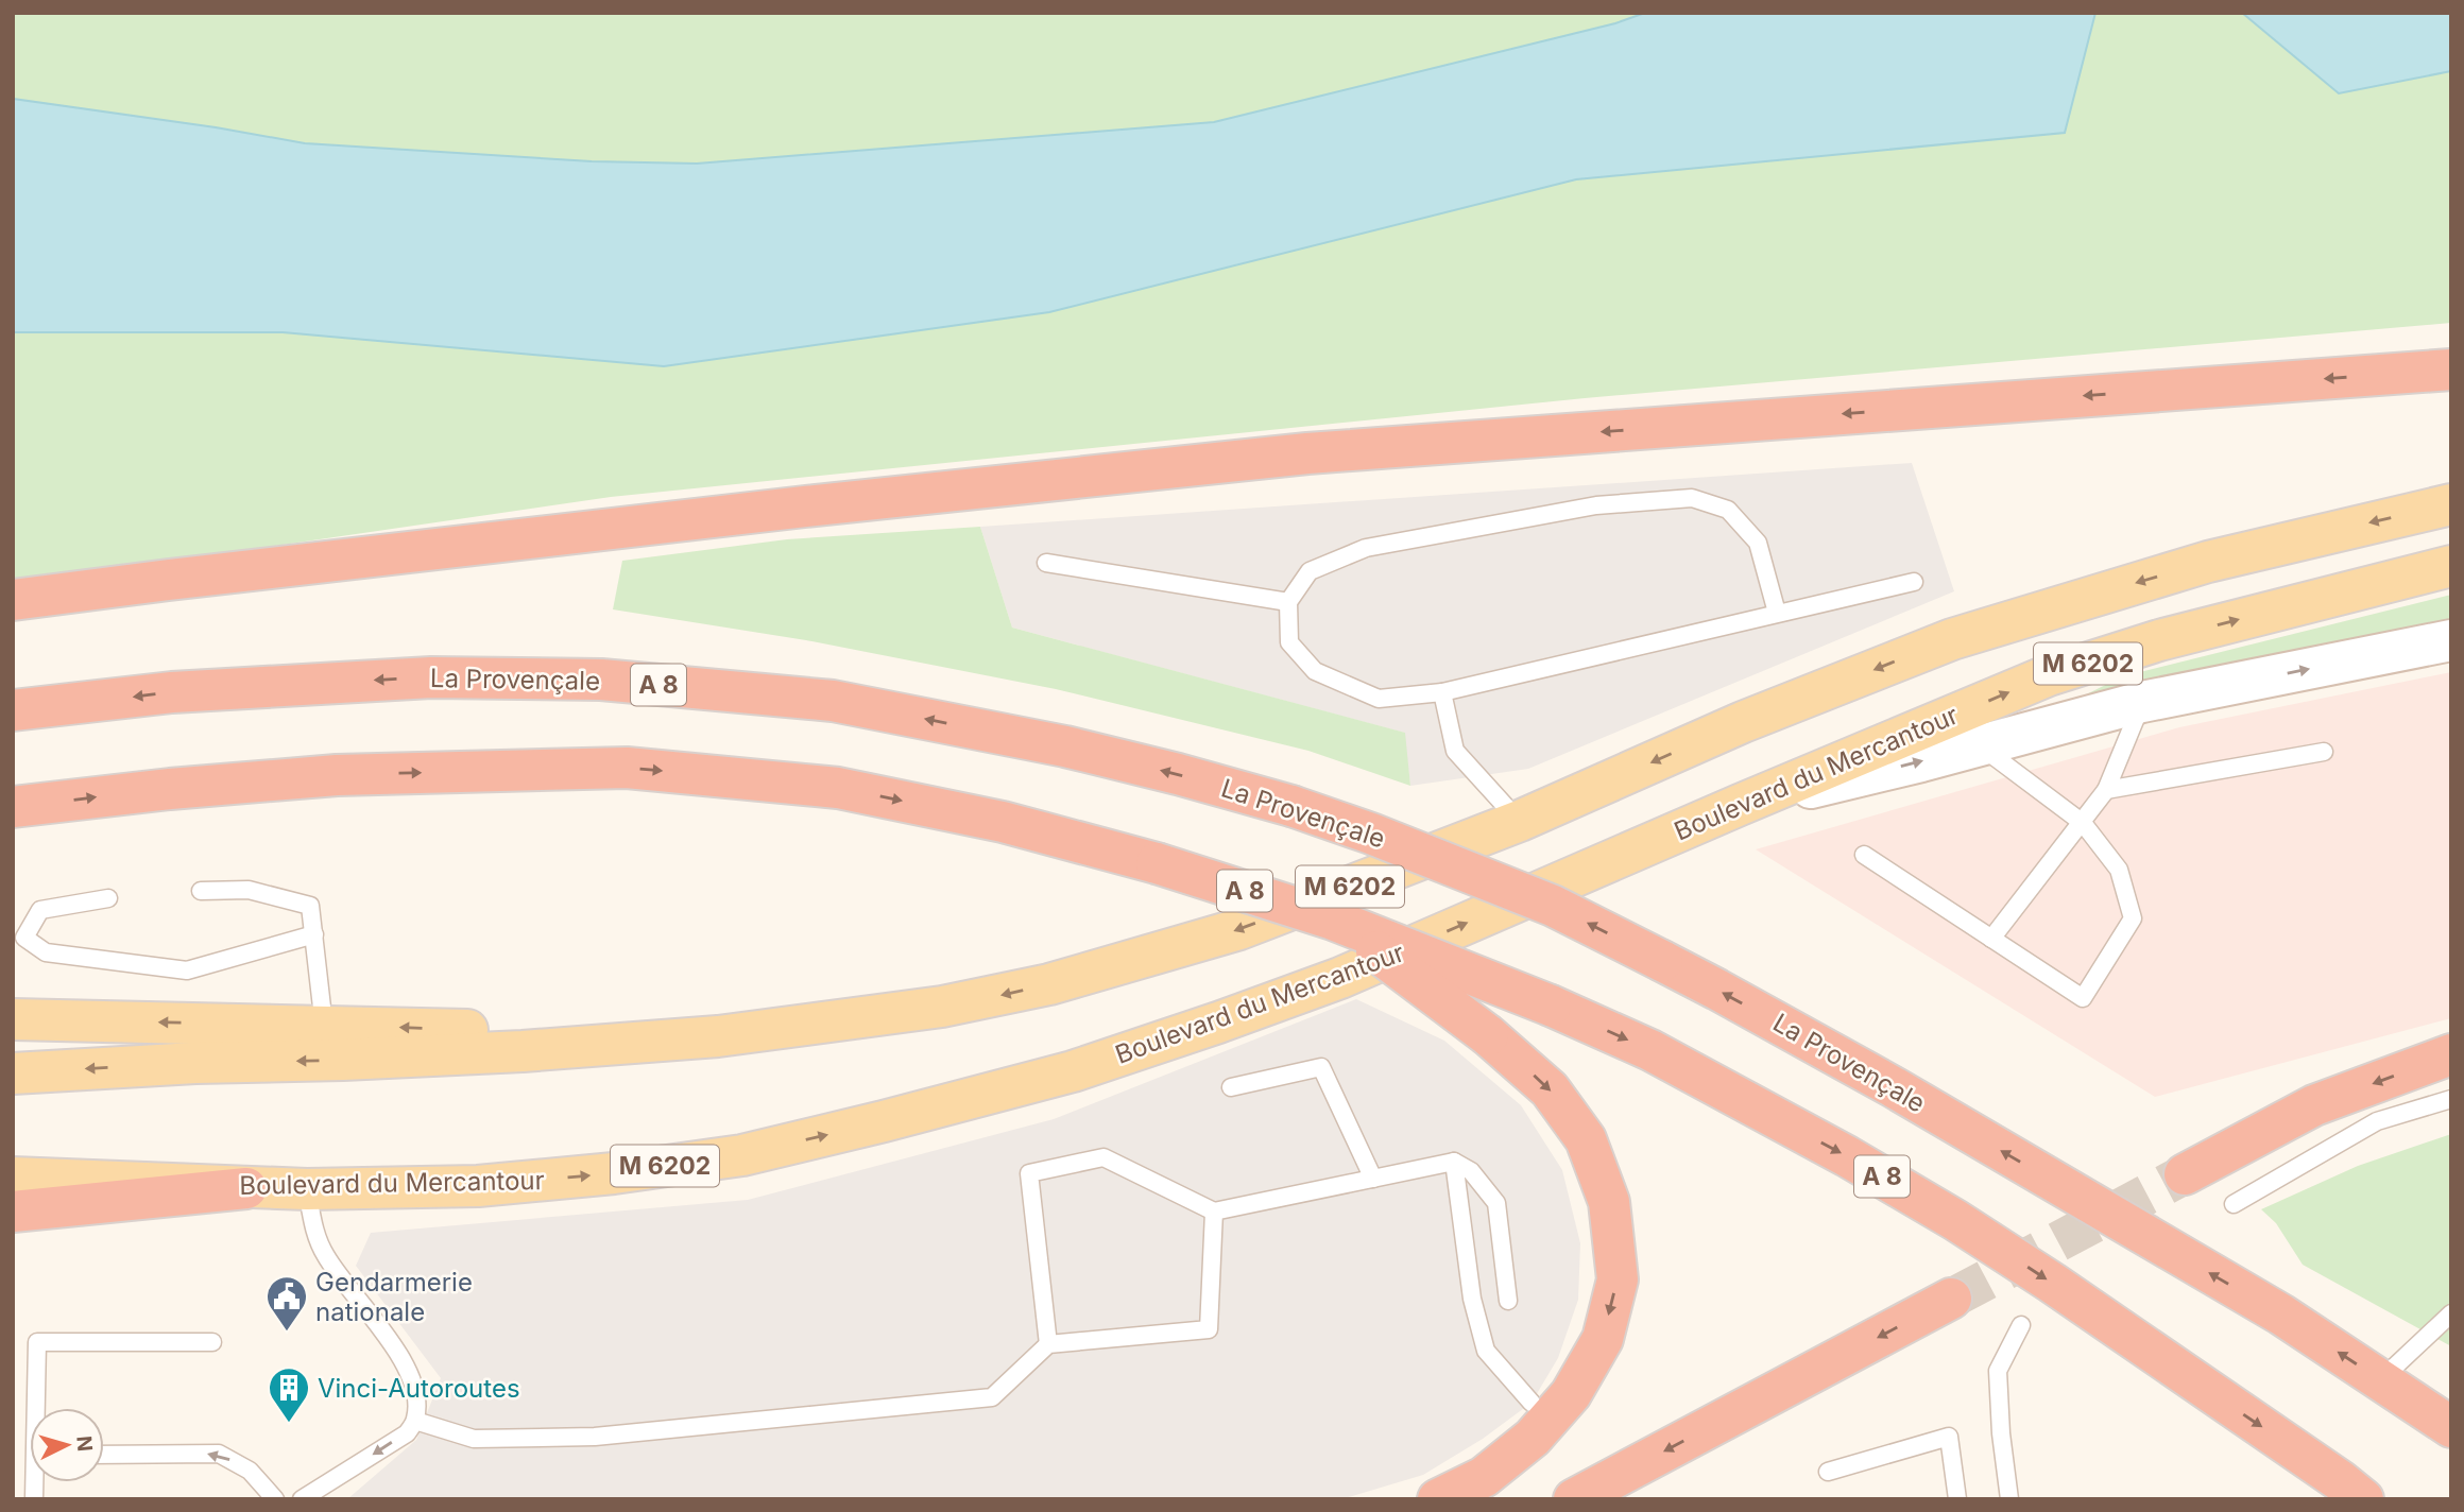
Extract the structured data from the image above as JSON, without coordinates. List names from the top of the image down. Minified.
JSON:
{"streets":{"highway":["La Provençale","A 8"],"main road":["M 6202","Boulevard du Mercantour"]},"places":{"public building":["Gendarmerie nationale"],"building":["Vinci-Autoroutes"]},"north":"right"}
